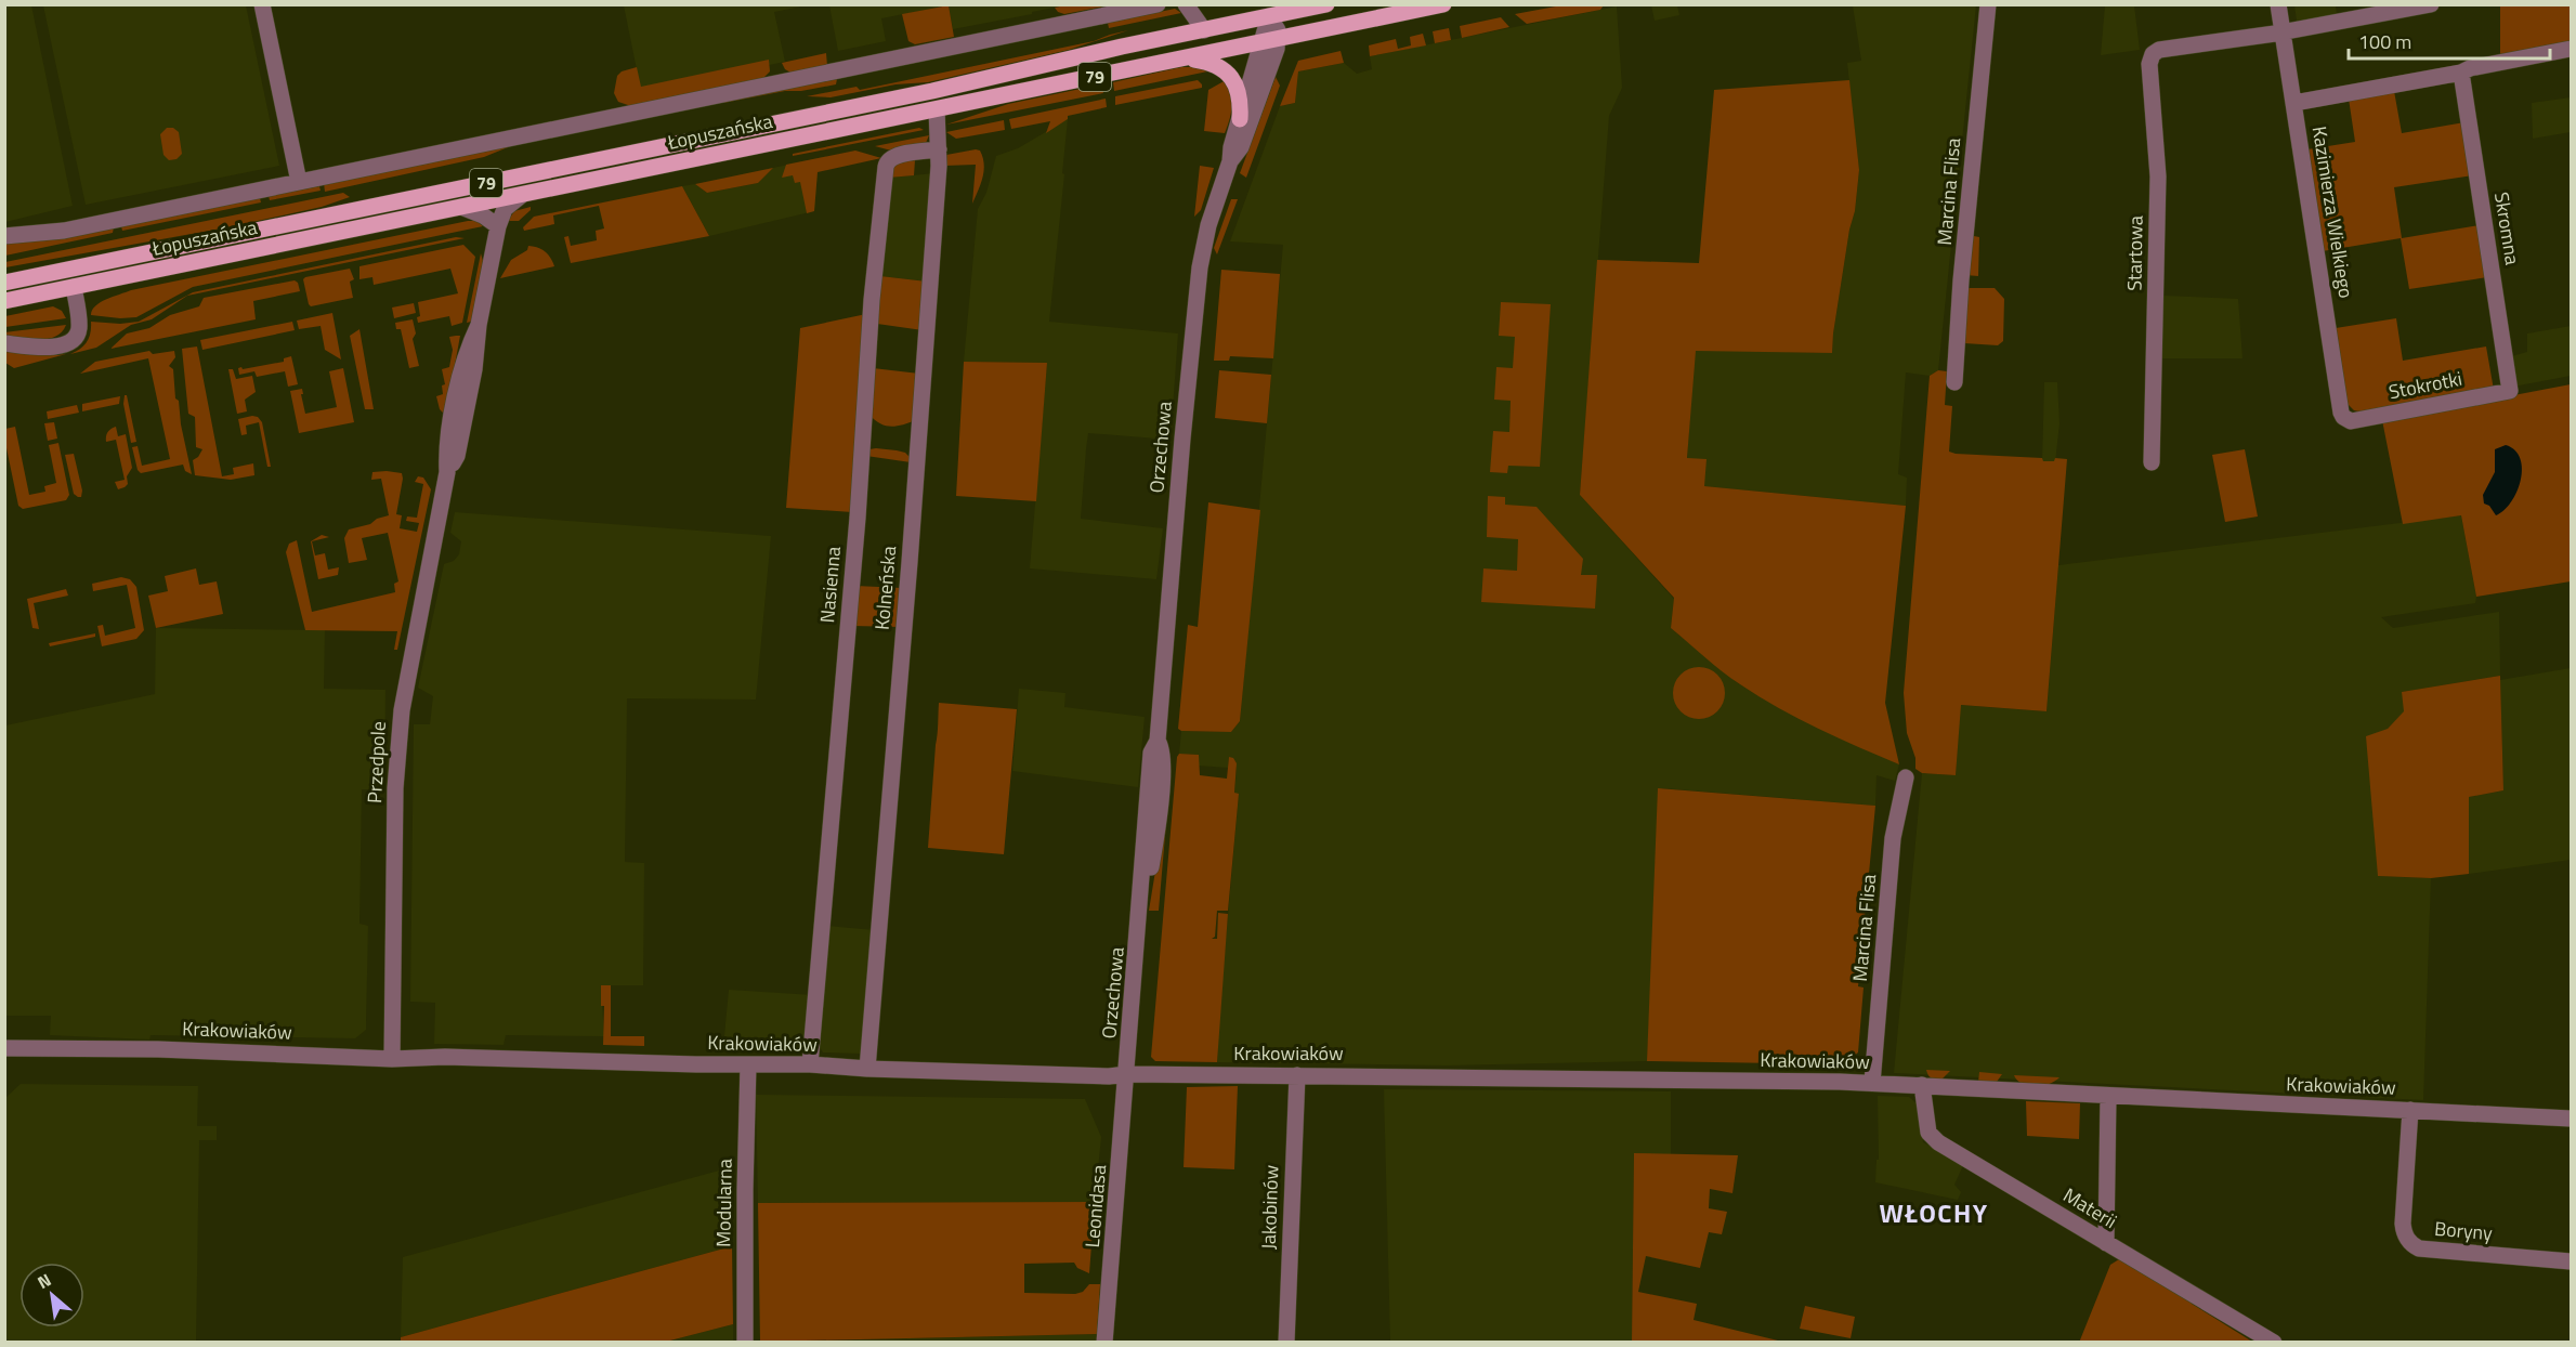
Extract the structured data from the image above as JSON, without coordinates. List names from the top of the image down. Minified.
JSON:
{"streets":{"main road":["79","Łopuszańska"],"street":["Marcina Flisa","Kazimierza Wielkiego","Skromna","Startowa","Stokrotki","Orzechowa","Nasienna","Kolneńska","Przedpole","Krakowiaków","Modularna","Leonidasa","Jakobinów","Materii","Boryny"]},"crossings":[["Łopuszańska","Orzechowa"],["Łopuszańska","Kolneńska"],["Łopuszańska","Przedpole"],["Marcina Flisa","Krakowiaków"],["Kazimierza Wielkiego","Startowa"],["Kazimierza Wielkiego","Stokrotki"],["Skromna","Stokrotki"],["Orzechowa","Krakowiaków"],["Orzechowa","Leonidasa"],["Nasienna","Kolneńska"],["Nasienna","Krakowiaków"],["Kolneńska","Krakowiaków"],["Przedpole","Krakowiaków"],["Krakowiaków","Modularna"],["Krakowiaków","Leonidasa"],["Krakowiaków","Jakobinów"],["Krakowiaków","Materii"],["Krakowiaków","Boryny"]],"districts":["WŁOCHY"],"scale_bar":"100 m","north":"top left"}
